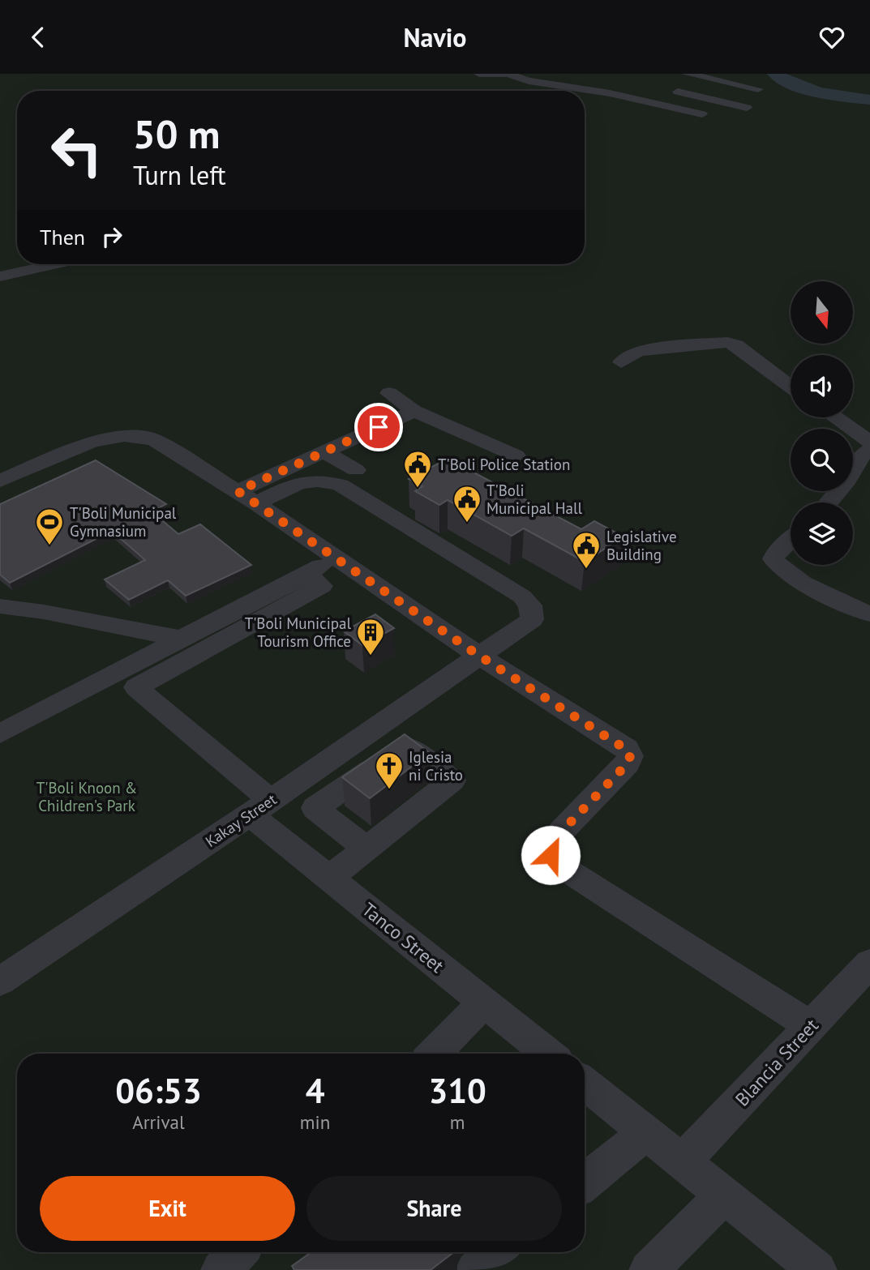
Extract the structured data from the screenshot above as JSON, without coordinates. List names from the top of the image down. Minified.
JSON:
{"streets":{"street":["Kakay Street","Tanco Street","Blancia Street"]},"crossings":[["Kakay Street","Tanco Street"]],"parks":["T'Boli Knoon & Children's Park"],"places":{"public building":["T'Boli Police Station","T'Boli Municipal Hall","Legislative Building"],"sports":["T'Boli Municipal Gymnasium"],"building":["T'Boli Municipal Tourism Office"],"church":["Iglesia ni Cristo"]},"north":"bottom","page":{"header":"Navio","turn":["50 m","Turn left"],"then":"Then","eta":["06:53","Arrival","4","min","310","m"],"buttons":["Exit","Share"]}}
